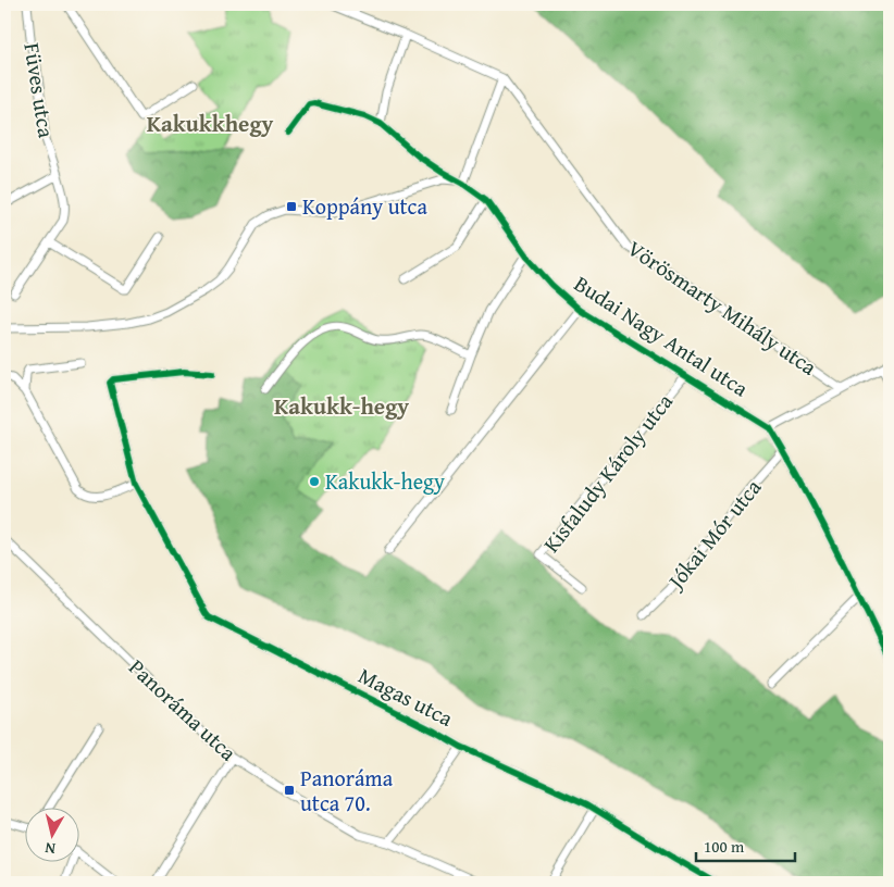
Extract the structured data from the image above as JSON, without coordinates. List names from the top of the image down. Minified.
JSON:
{"streets":{"street":["Füves utca","Vörösmarty Mihály utca","Budai Nagy Antal utca","Kisfaludy Károly utca","Jókai Mór utca","Magas utca","Panoráma utca"]},"crossings":[["Budai Nagy Antal utca","Kisfaludy Károly utca"]],"districts":["Kakukkhegy","Kakukk-hegy"],"places":{"transit":["Koppány utca","Panoráma utca 70."],"other":["Kakukk-hegy"]},"scale_bar":"100 m","north":"bottom"}
